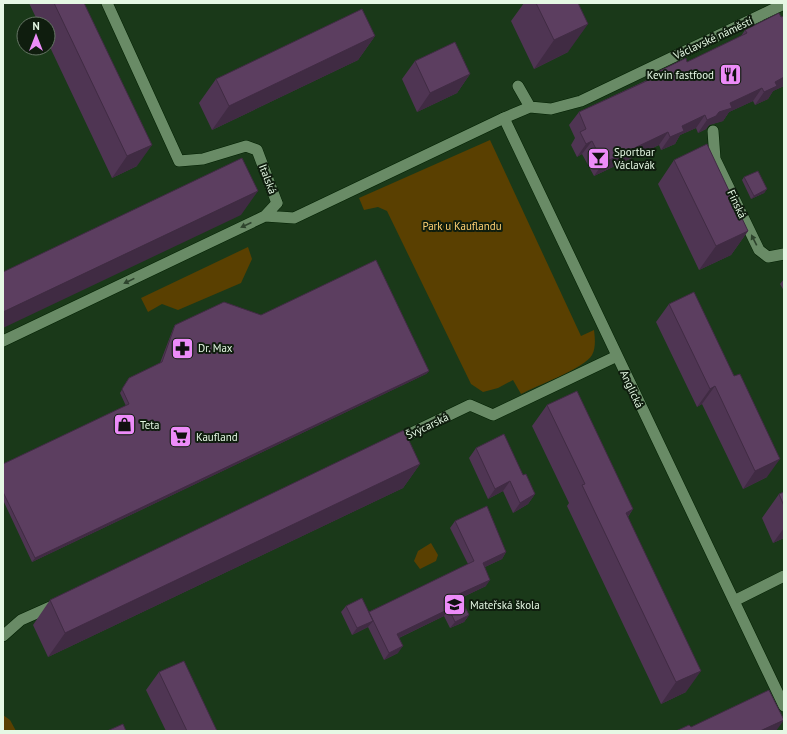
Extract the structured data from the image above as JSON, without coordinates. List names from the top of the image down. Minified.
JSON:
{"streets":{"street":["Václavské náměstí","Italská","Finská","Anglická","Švýcarská"]},"crossings":[["Anglická","Švýcarská"]],"one_way":["Italská","Finská"],"parks":["Park u Kauflandu"],"places":{"restaurant":["Kevin fastfood"],"bar":["Sportbar Václavák"],"pharmacy":["Dr. Max"],"shop":["Teta"],"supermarket":["Kaufland"],"school or university":["Mateřská škola"]},"north":"top"}
